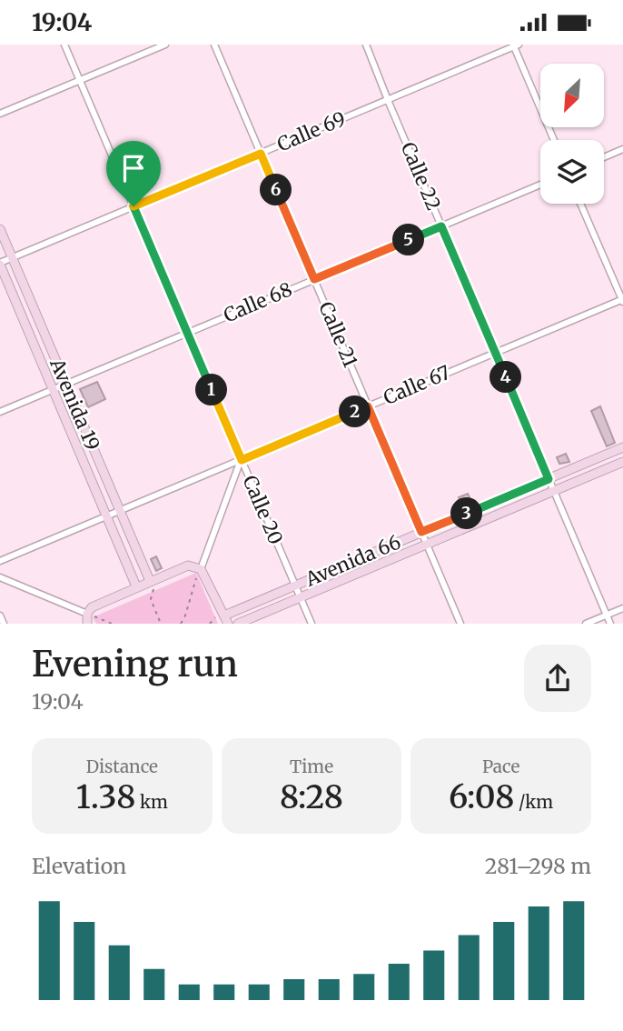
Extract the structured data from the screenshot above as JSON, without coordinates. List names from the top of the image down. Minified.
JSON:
{"streets":{"main road":["Avenida 19","Avenida 66"],"street":["Calle 69","Calle 22","Calle 68","Calle 21","Calle 67","Calle 20"]},"crossings":[["Calle 69","Calle 22"],["Calle 69","Calle 21"],["Calle 69","Avenida 19"],["Calle 69","Calle 20"],["Calle 22","Calle 68"],["Calle 22","Calle 67"],["Calle 22","Avenida 66"],["Calle 68","Calle 21"],["Calle 68","Avenida 19"],["Calle 68","Calle 20"],["Calle 21","Calle 67"],["Calle 21","Avenida 66"],["Calle 67","Avenida 19"],["Calle 67","Calle 20"],["Calle 20","Avenida 66"]],"north":"bottom left","page":{"status":"19:04","pins":["6","5","4","1","2","3"],"heading":["Evening run","19:04"],"stats":[["Distance","1.38 km"],["Time","8:28"],["Pace","6:08 /km"]],"chart":["Elevation","281–298 m"]}}
